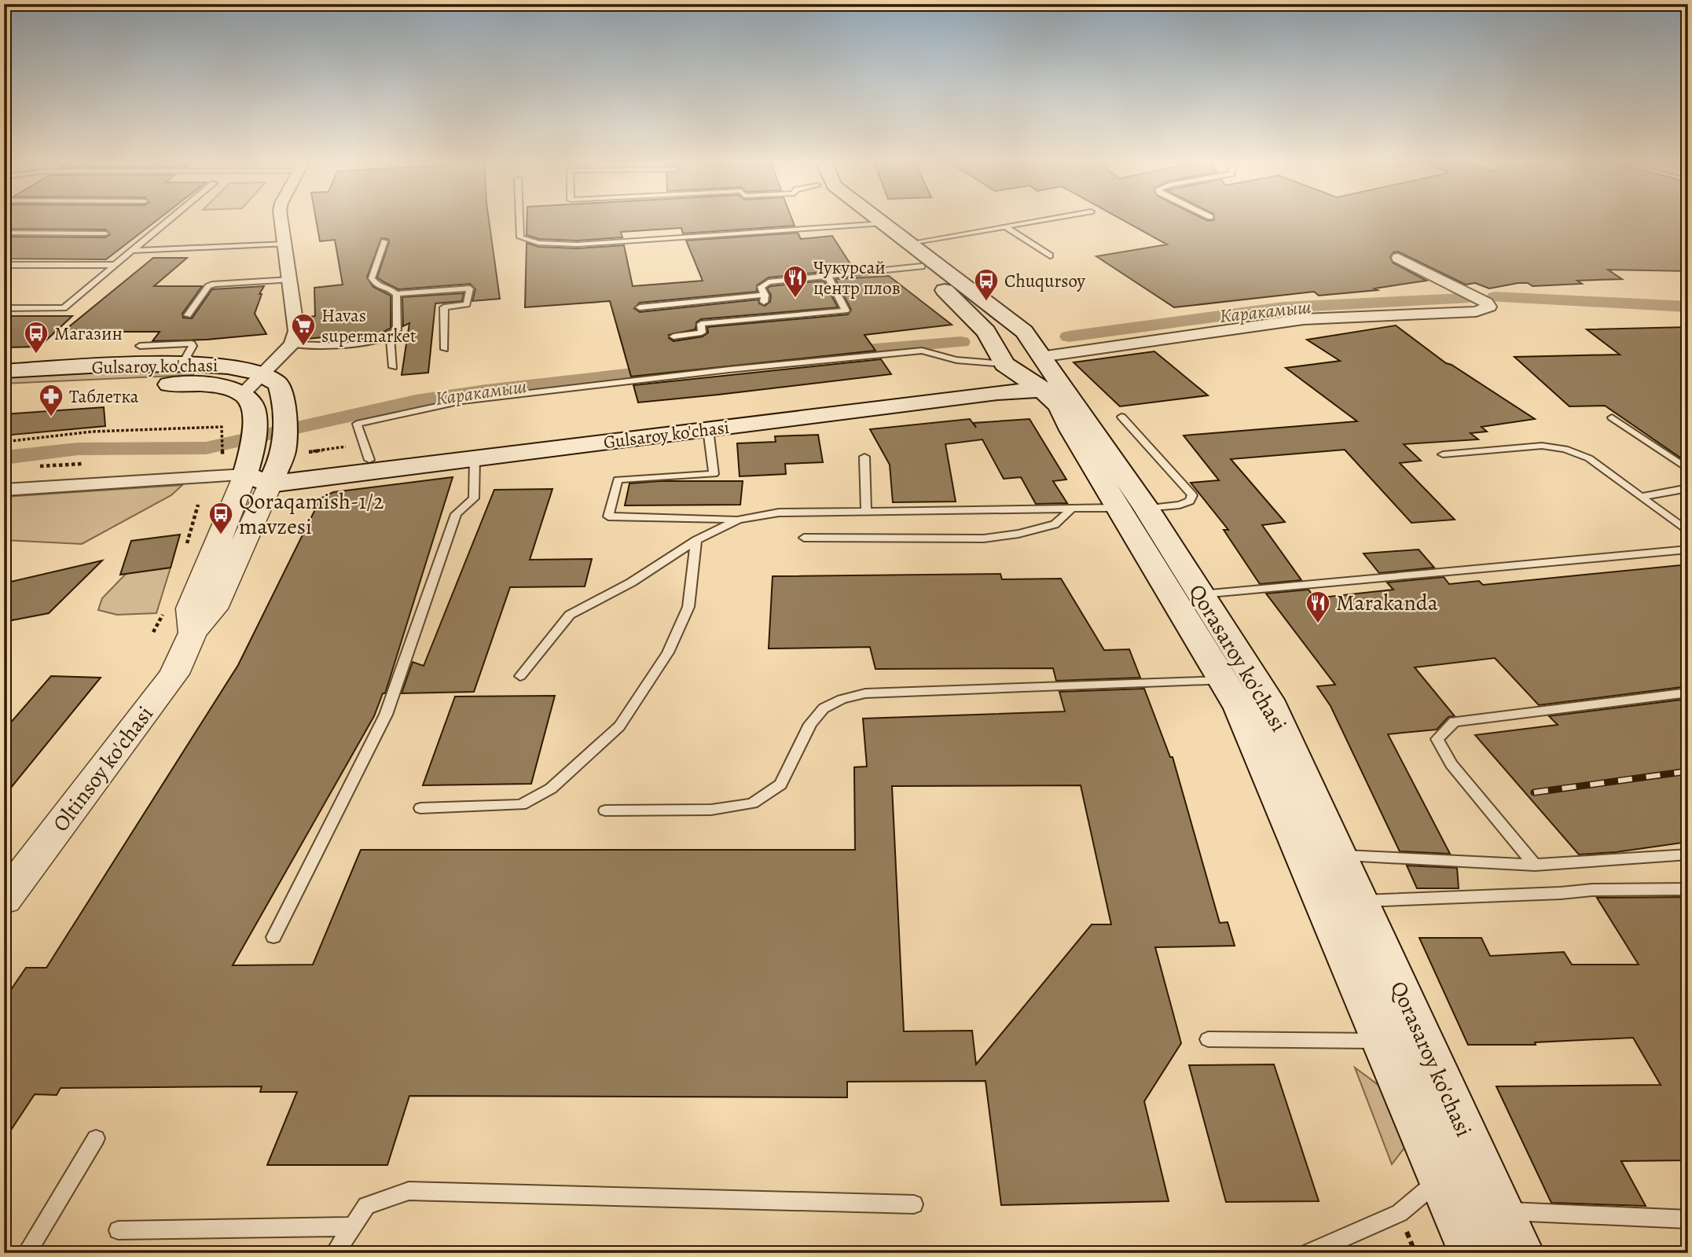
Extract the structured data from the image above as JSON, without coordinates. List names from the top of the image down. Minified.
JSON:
{"streets":{"main road":["Gulsaroy ko'chasi","Qorasaroy ko'chasi"],"street":["Oltinsoy ko'chasi"]},"crossings":[["Gulsaroy ko'chasi","Qorasaroy ko'chasi"],["Gulsaroy ko'chasi","Oltinsoy ko'chasi"]],"water":["Каракамыш"],"places":{"restaurant":["Чукурсай центр плов","Marakanda"],"bus stop":["Chuqursoy","Магазин","Qoraqamish-1/2 mavzesi"],"supermarket":["Havas supermarket"],"pharmacy":["Таблетка"]}}
